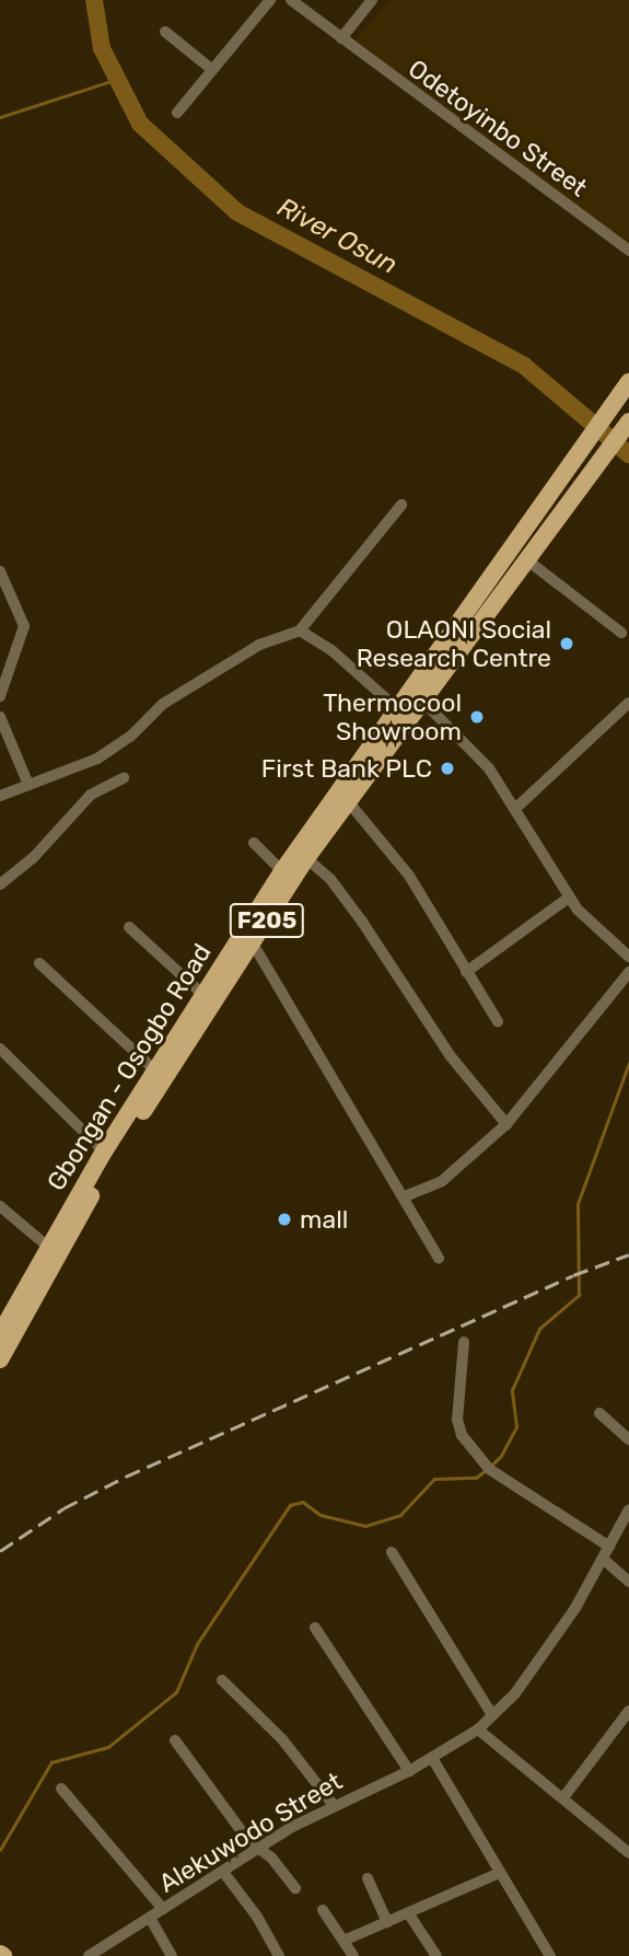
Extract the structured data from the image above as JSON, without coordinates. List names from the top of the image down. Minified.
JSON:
{"streets":{"main road":["F205","Gbongan - Osogbo Road"],"street":["Odetoyinbo Street","Alekuwodo Street"]},"water":["River Osun"],"places":["OLAONI Social Research Centre","Thermocool Showroom","First Bank PLC","mall"]}
